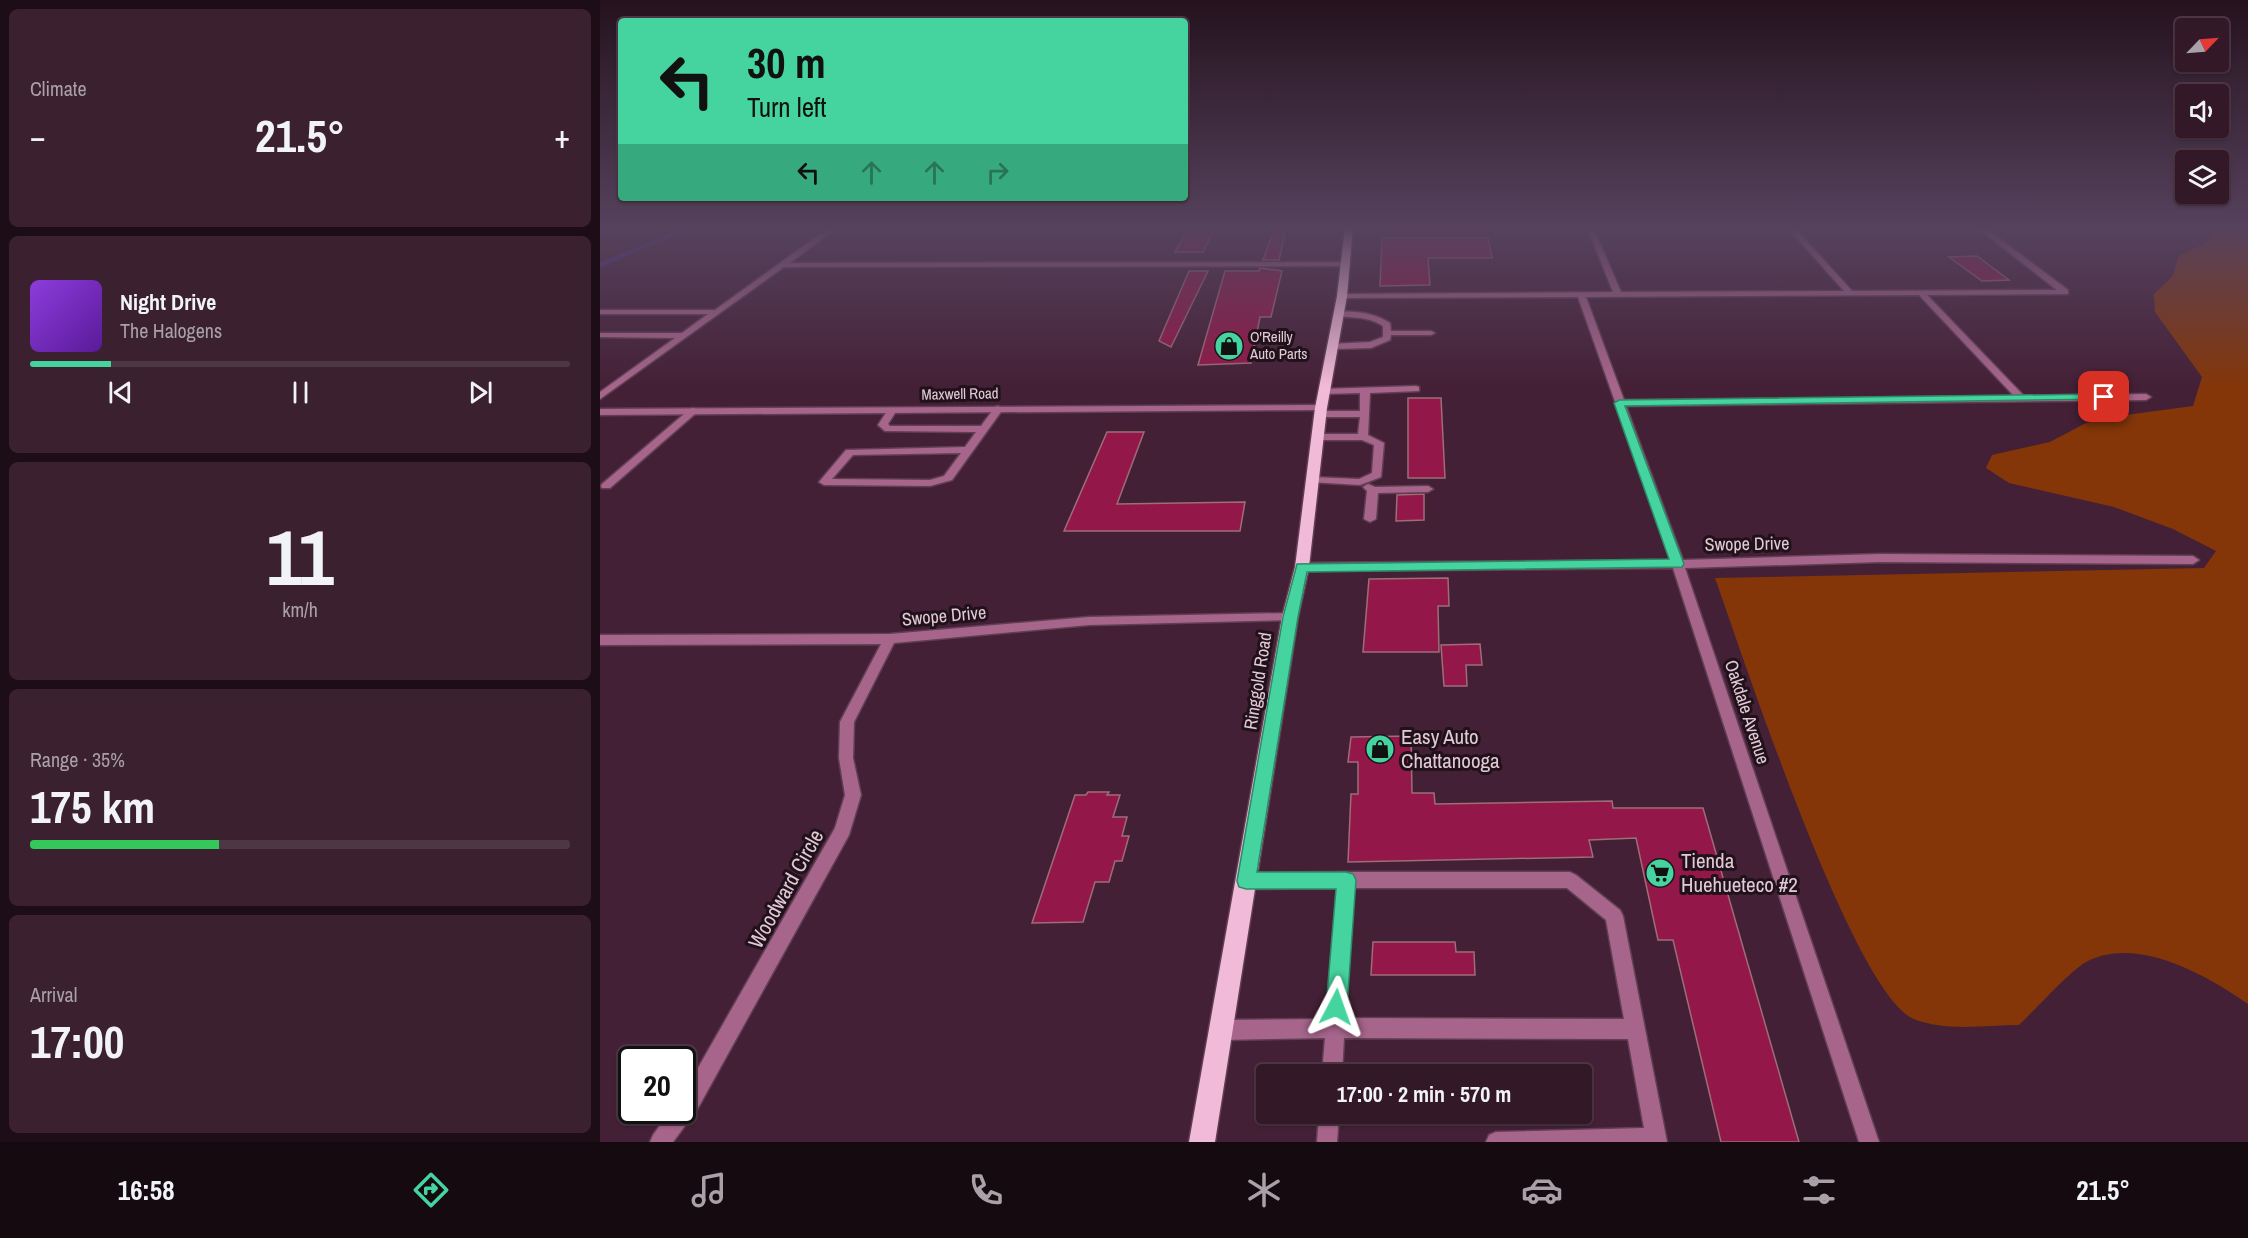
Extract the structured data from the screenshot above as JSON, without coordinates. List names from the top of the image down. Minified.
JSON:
{"streets":{"main road":["Ringgold Road"],"street":["Maxwell Road","Swope Drive","Oakdale Avenue","Woodward Circle"]},"crossings":[["Maxwell Road","Ringgold Road"],["Swope Drive","Ringgold Road"],["Swope Drive","Oakdale Avenue"],["Swope Drive","Woodward Circle"]],"places":{"shop":["O'Reilly Auto Parts","Easy Auto Chattanooga"],"supermarket":["Tienda Huehueteco #2"]},"north":"top right","page":{"tile":["Climate",["11","km/h"],["Range · 35%","175 km"],["Arrival","17:00"]],"turn":["30 m","Turn left"],"heat":["−","21.5°","+"],"song":["Night Drive","The Halogens"],"limit":"20","trip":"17:00 · 2 min · 570 m","tabs":["16:58","21.5°"]}}
